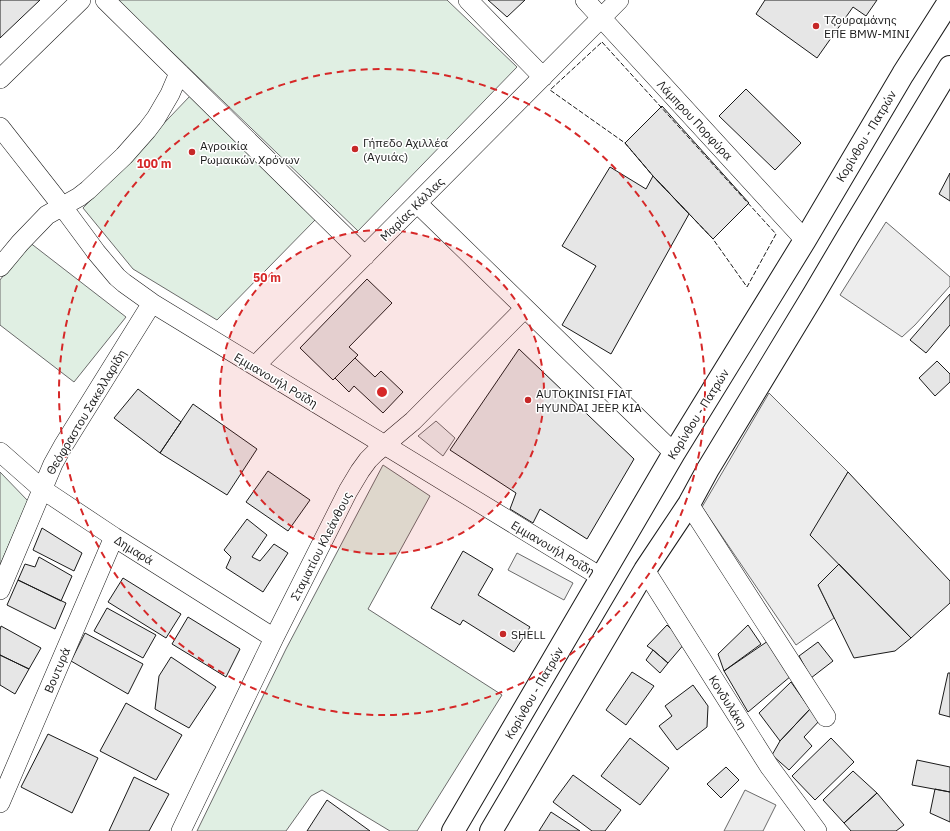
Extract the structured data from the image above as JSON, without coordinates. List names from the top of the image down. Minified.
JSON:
{"streets":{"highway":["Κορίνθου - Πατρών"],"street":["Λάμπρου Πορφύρα","Μαρίας Κάλλας","Εμμανουήλ Ροΐδη","Θεόφραστου Σακελλαρίδη","Σταματίου Κλεάνθους","Δημαρά","Βουτυρά","Κονδυλάκη"]},"crossings":[["Λάμπρου Πορφύρα","Κορίνθου - Πατρών"],["Λάμπρου Πορφύρα","Μαρίας Κάλλας"],["Κορίνθου - Πατρών","Εμμανουήλ Ροΐδη"],["Μαρίας Κάλλας","Εμμανουήλ Ροΐδη"],["Εμμανουήλ Ροΐδη","Θεόφραστου Σακελλαρίδη"],["Εμμανουήλ Ροΐδη","Σταματίου Κλεάνθους"],["Θεόφραστου Σακελλαρίδη","Δημαρά"],["Σταματίου Κλεάνθους","Δημαρά"],["Δημαρά","Βουτυρά"]],"places":["Τζουραμάνης ΕΠΕ BMW-MINI","Γήπεδο Αχιλλέα (Αγυιάς)","Αγροικία Ρωμαικών Χρόνων","AUTOKINISI FIAT HYUNDAI JEEP KIA","SHELL"],"rings":["100 m","50 m"]}
